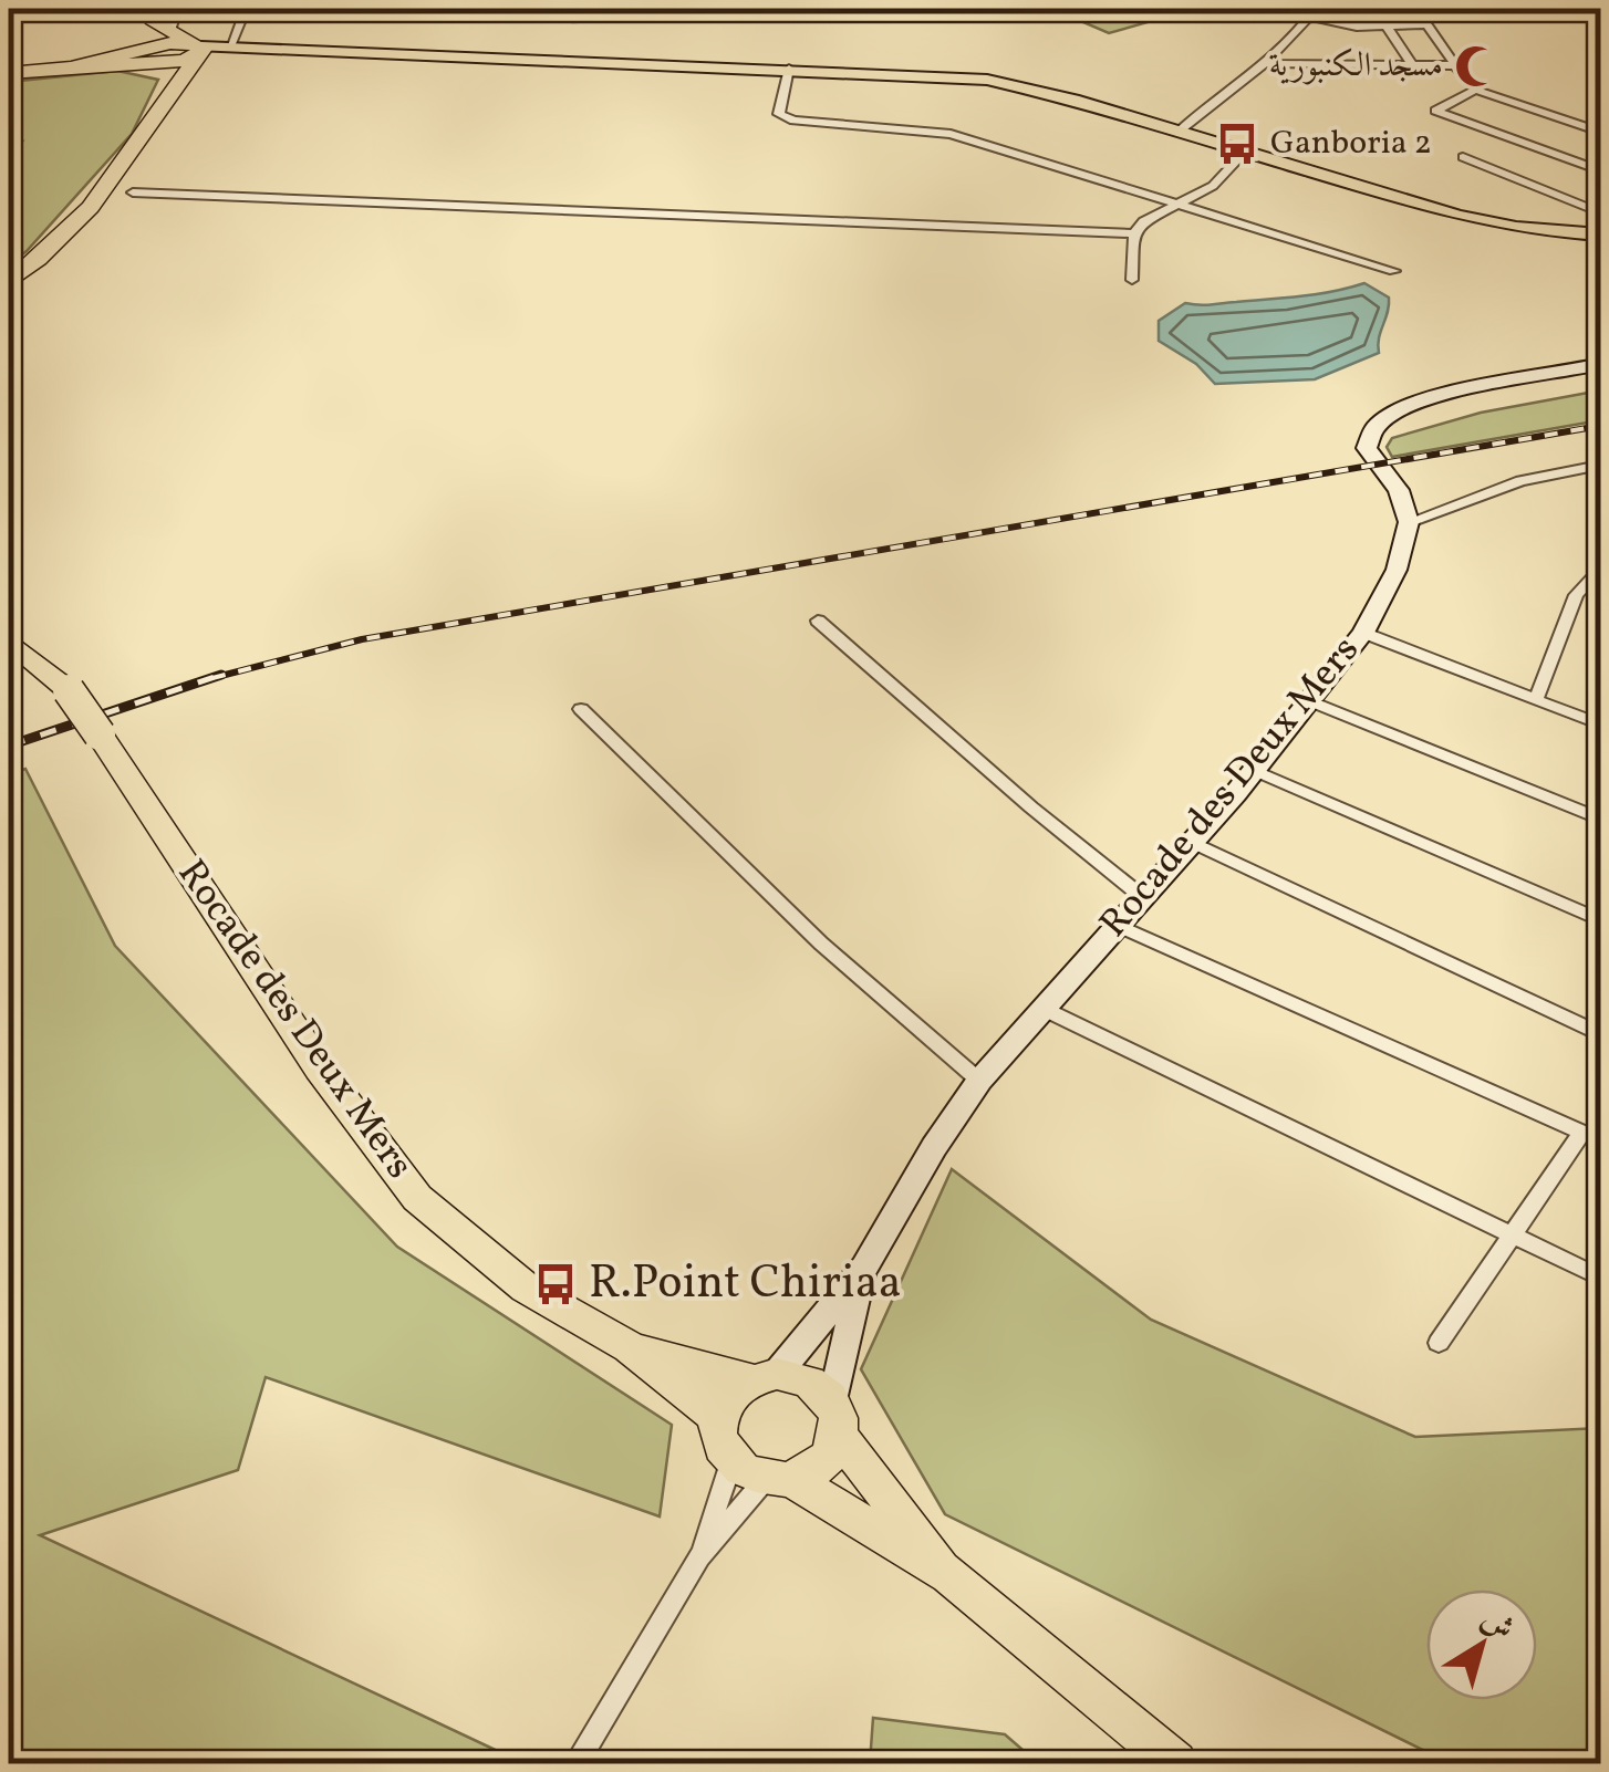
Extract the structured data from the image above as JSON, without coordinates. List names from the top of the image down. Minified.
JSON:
{"streets":{"highway":["Rocade des Deux Mers"]},"places":{"mosque":["مسجد الكنبورية"],"bus stop":["Ganboria 2","R.Point Chiriaa"]},"north":"top right"}
